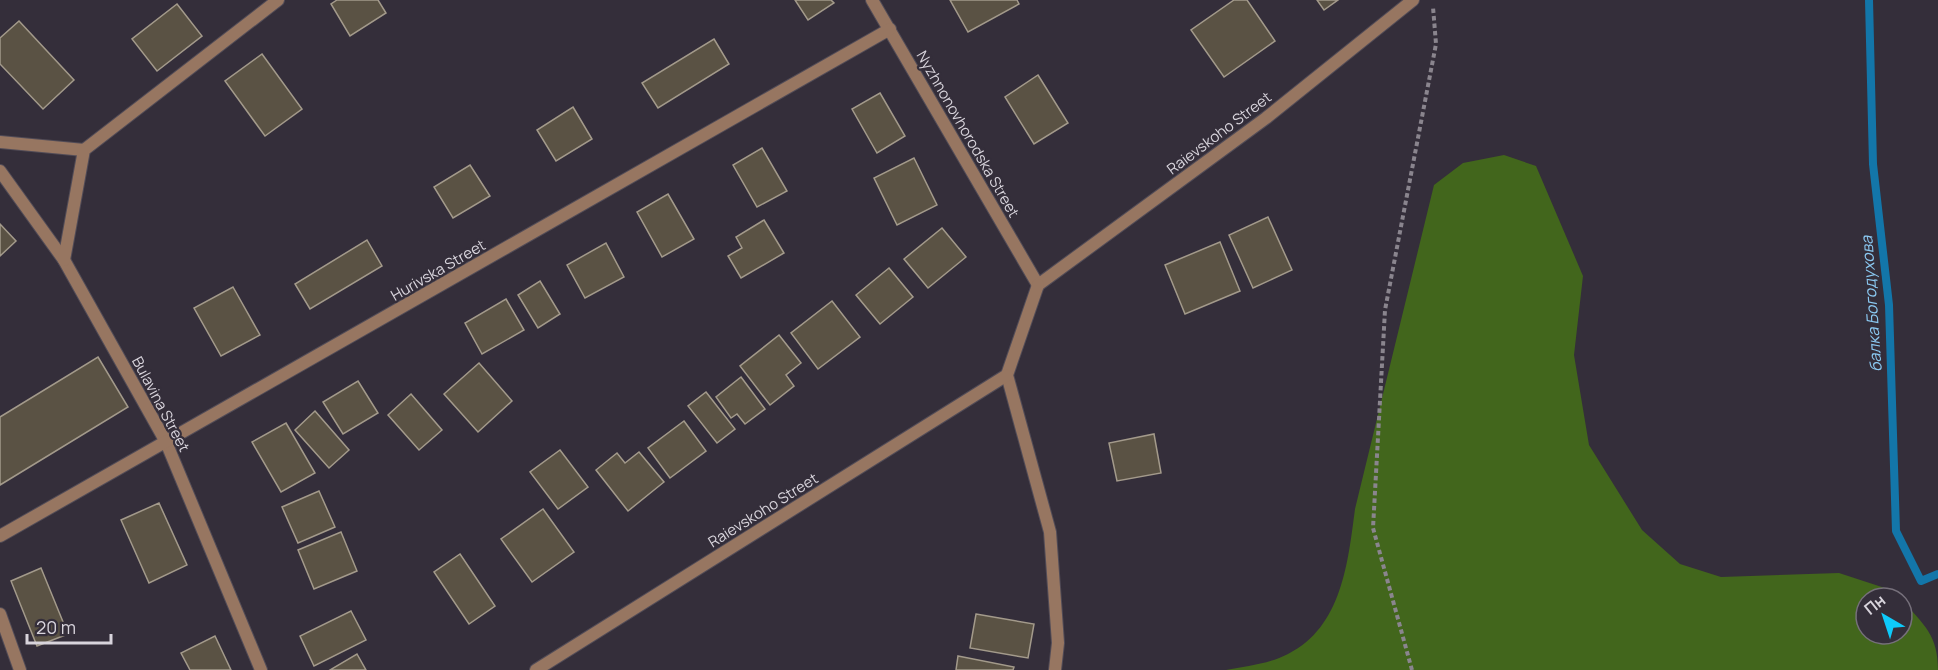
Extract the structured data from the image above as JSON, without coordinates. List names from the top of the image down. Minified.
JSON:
{"streets":{"street":["Raievskoho Street","Nyzhnonovhorodska Street","Hurivska Street","Bulavina Street"]},"crossings":[["Raievskoho Street","Nyzhnonovhorodska Street"],["Nyzhnonovhorodska Street","Hurivska Street"],["Hurivska Street","Bulavina Street"]],"water":["балка Богодухова"],"scale_bar":"20 m","north":"top left"}
